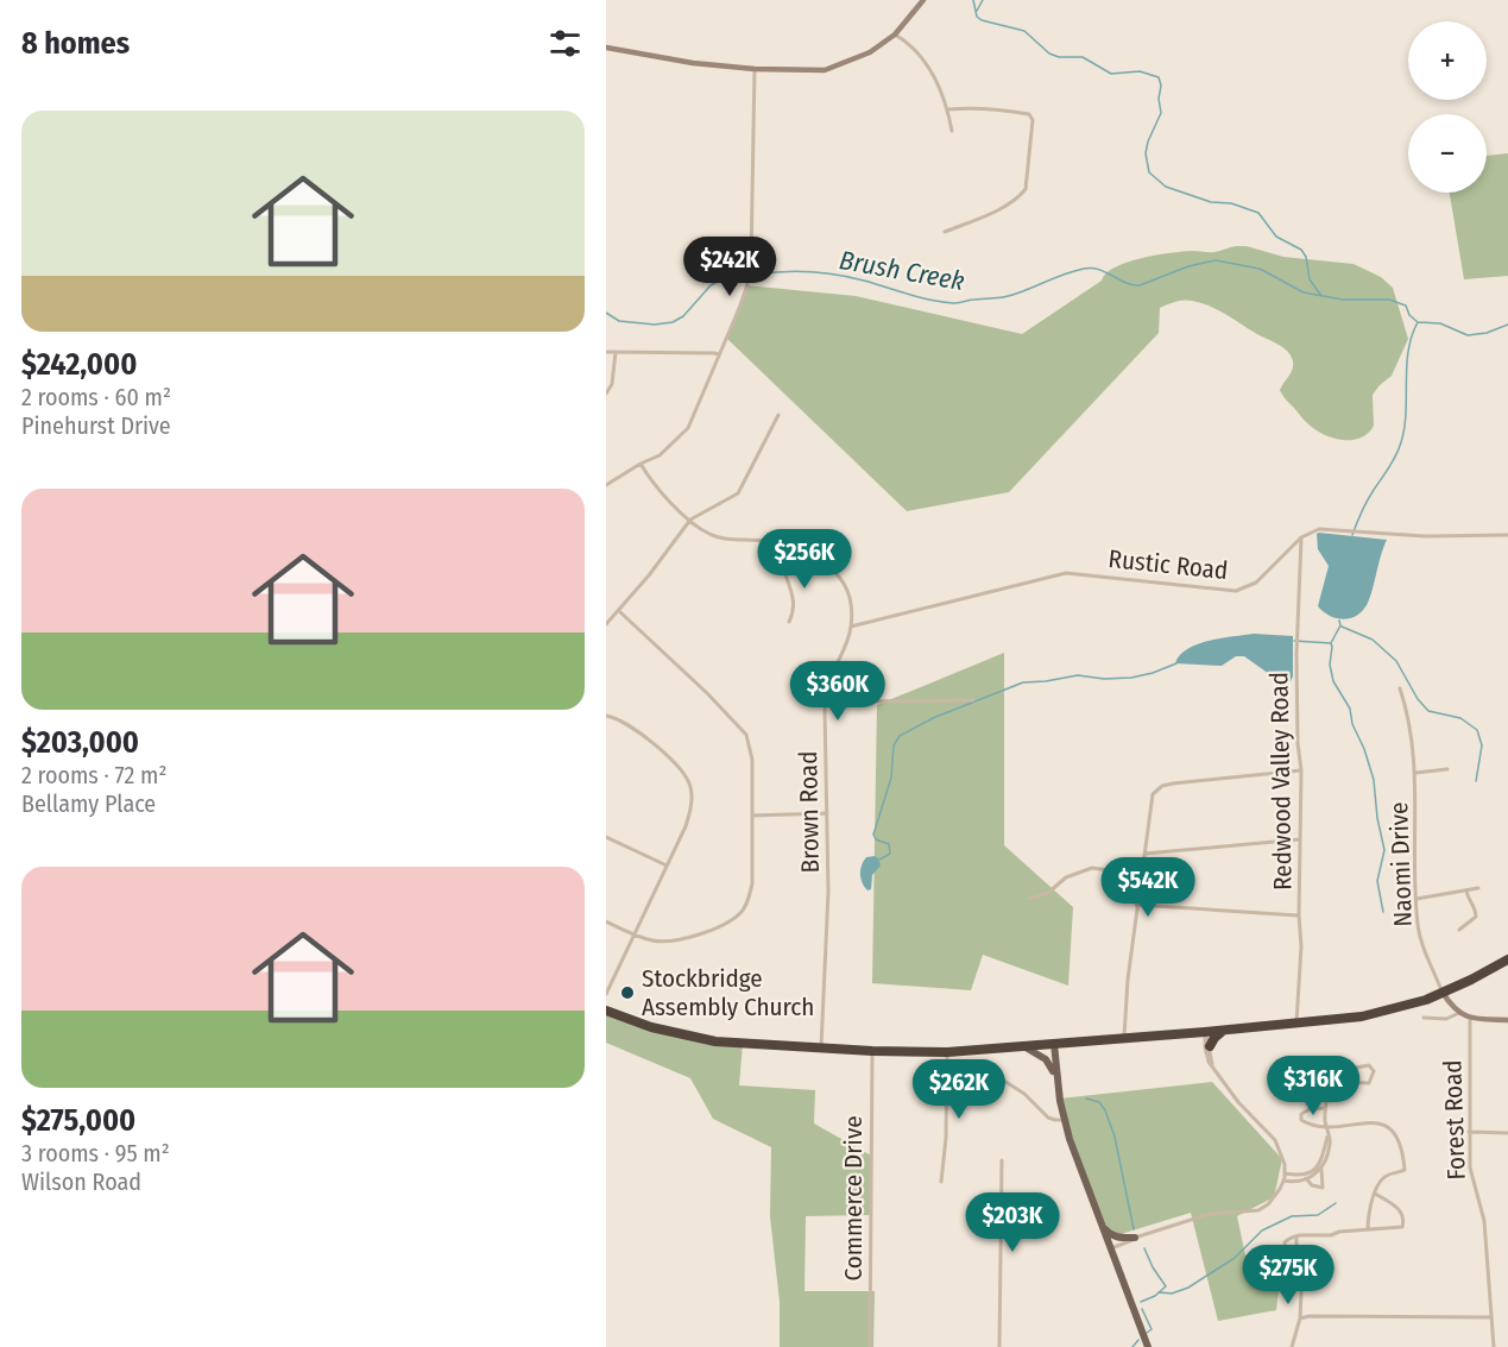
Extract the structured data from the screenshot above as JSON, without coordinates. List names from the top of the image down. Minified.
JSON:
{"streets":{"street":["Rustic Road","Redwood Valley Road","Brown Road","Naomi Drive","Forest Road","Commerce Drive"]},"crossings":[["Rustic Road","Redwood Valley Road"],["Rustic Road","Brown Road"]],"water":["Brush Creek"],"places":["Stockbridge Assembly Church"],"page":{"heading":"8 homes","map_buttons":["+","−"],"list":[{"name":"$242,000","note":"2 rooms · 60 m² · Pinehurst Drive"},{"name":"$203,000","note":"2 rooms · 72 m² · Bellamy Place"},{"name":"$275,000","note":"3 rooms · 95 m² · Wilson Road"}],"price":["$242K","$256K","$360K","$542K","$316K","$262K","$203K","$275K"]}}
